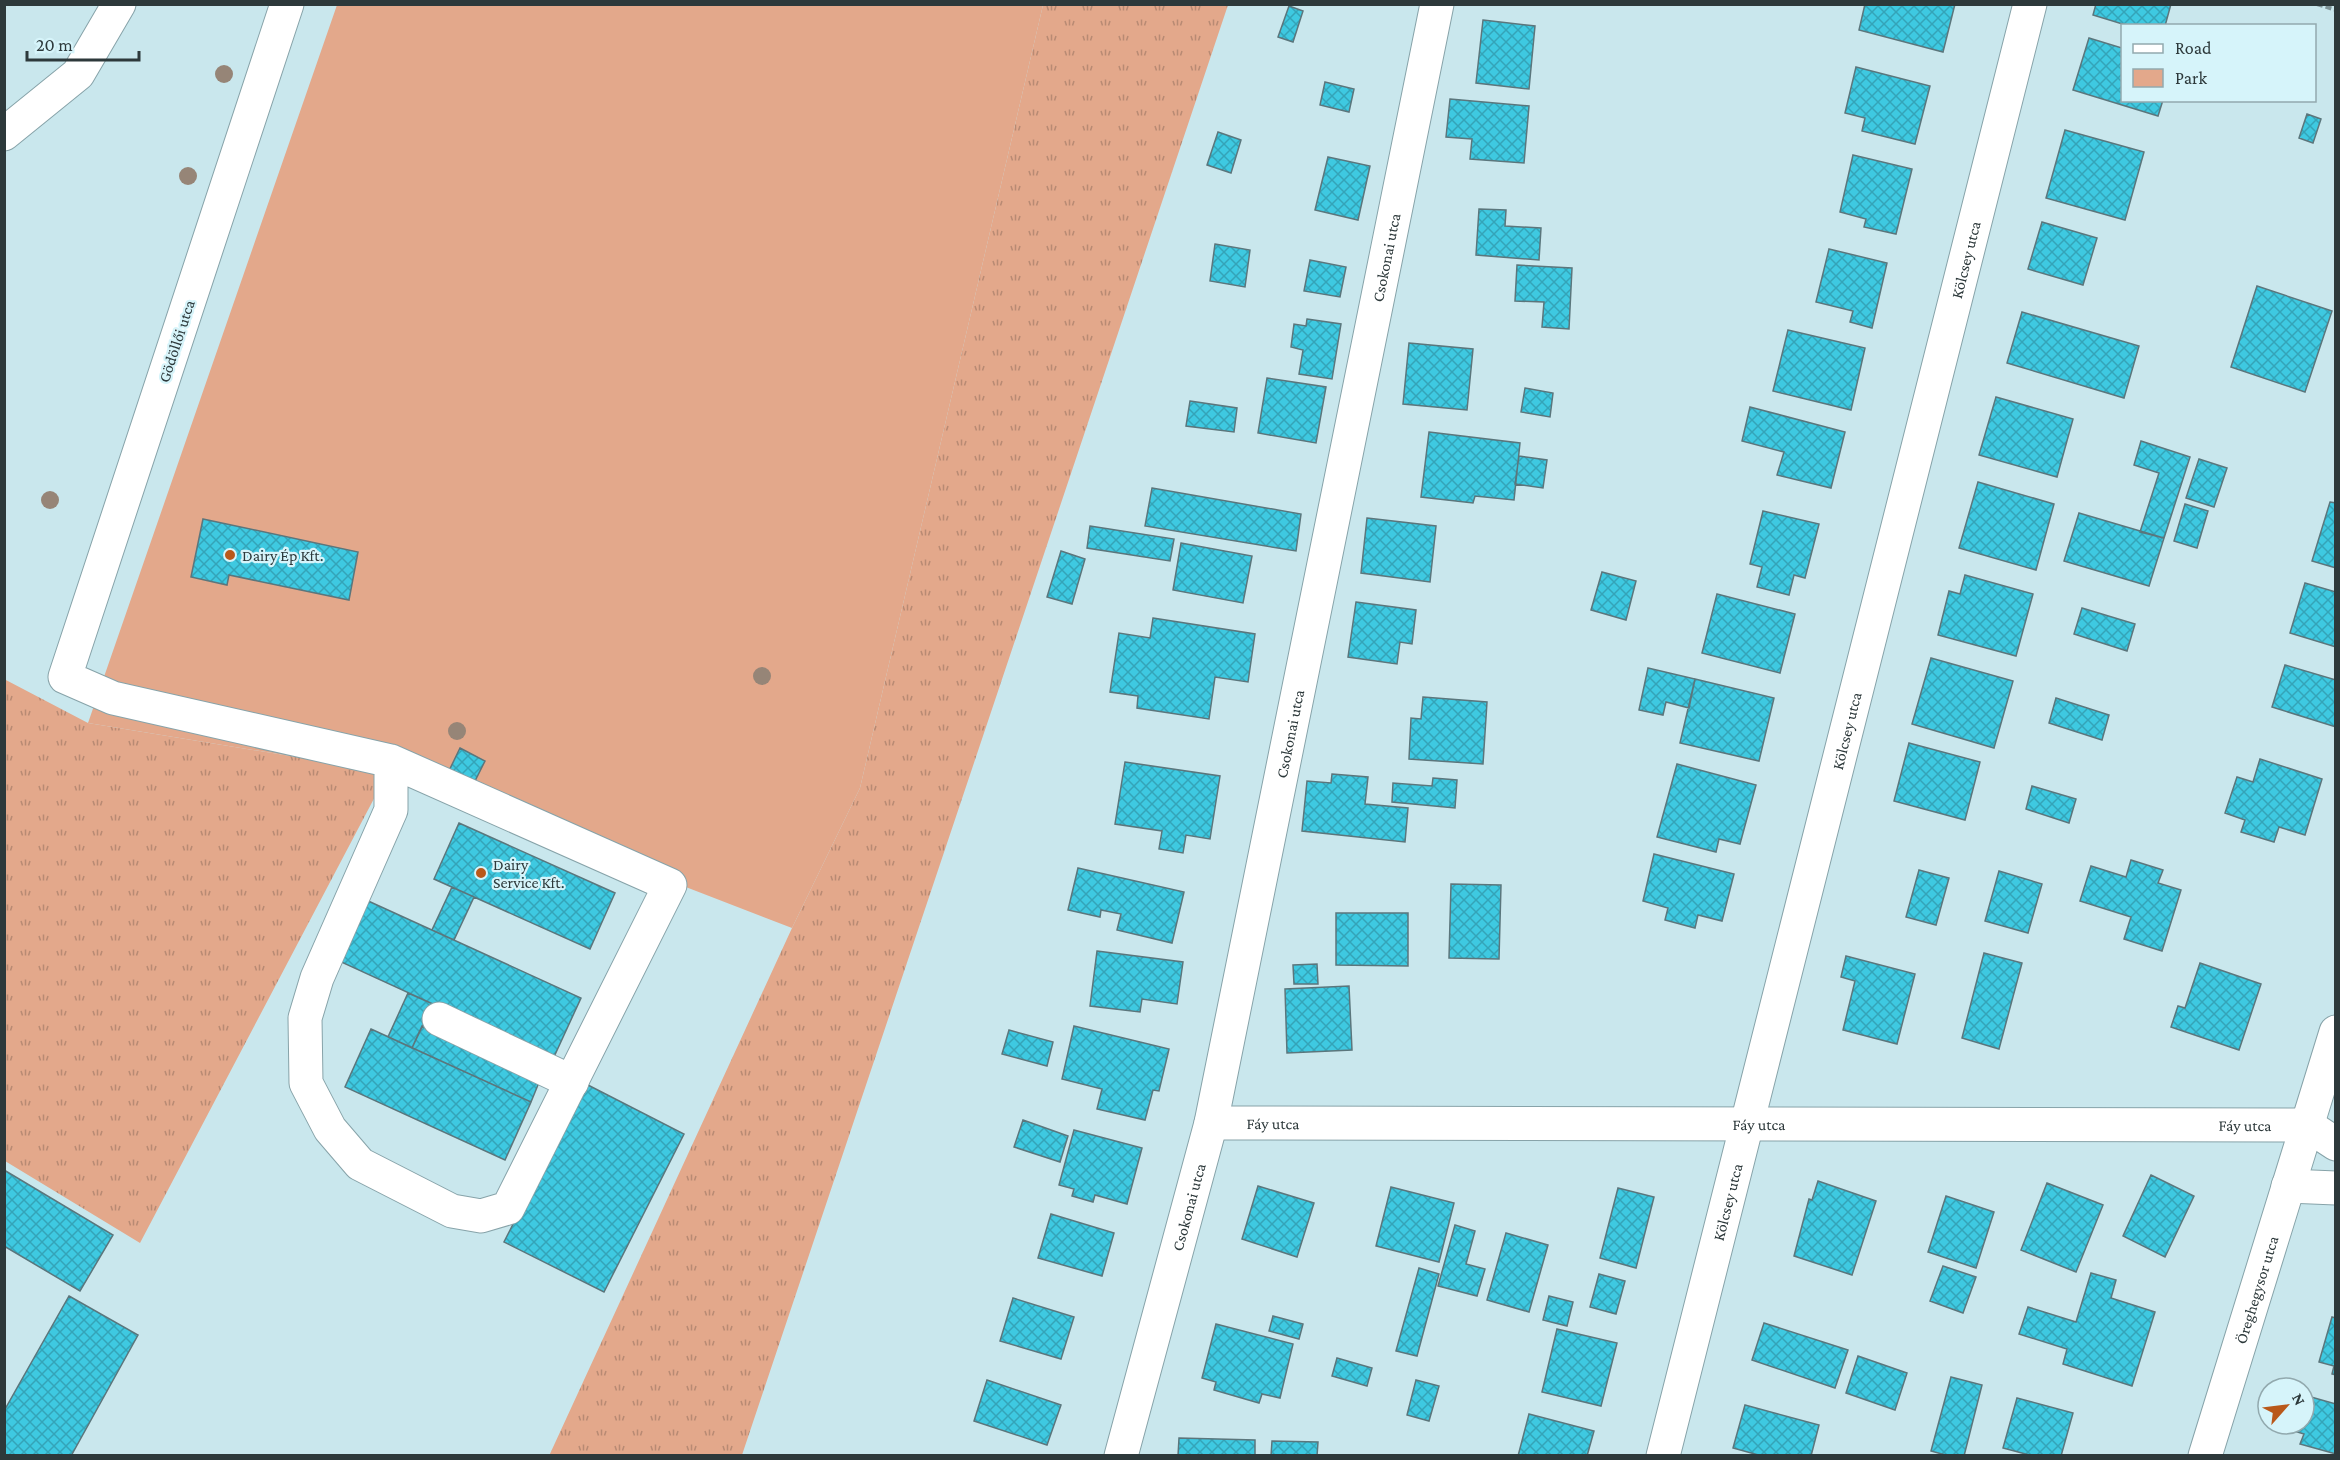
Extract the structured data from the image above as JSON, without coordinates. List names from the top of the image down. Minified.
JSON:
{"streets":{"street":["Csokonai utca","Kölcsey utca","Gödöllői utca","Fáy utca","Öreghegysor utca"]},"crossings":[["Csokonai utca","Fáy utca"],["Kölcsey utca","Fáy utca"],["Fáy utca","Öreghegysor utca"]],"places":["Dairy Ép Kft.","Dairy Service Kft."],"legend":["Road","Park"],"scale_bar":"20 m","north":"top right"}
